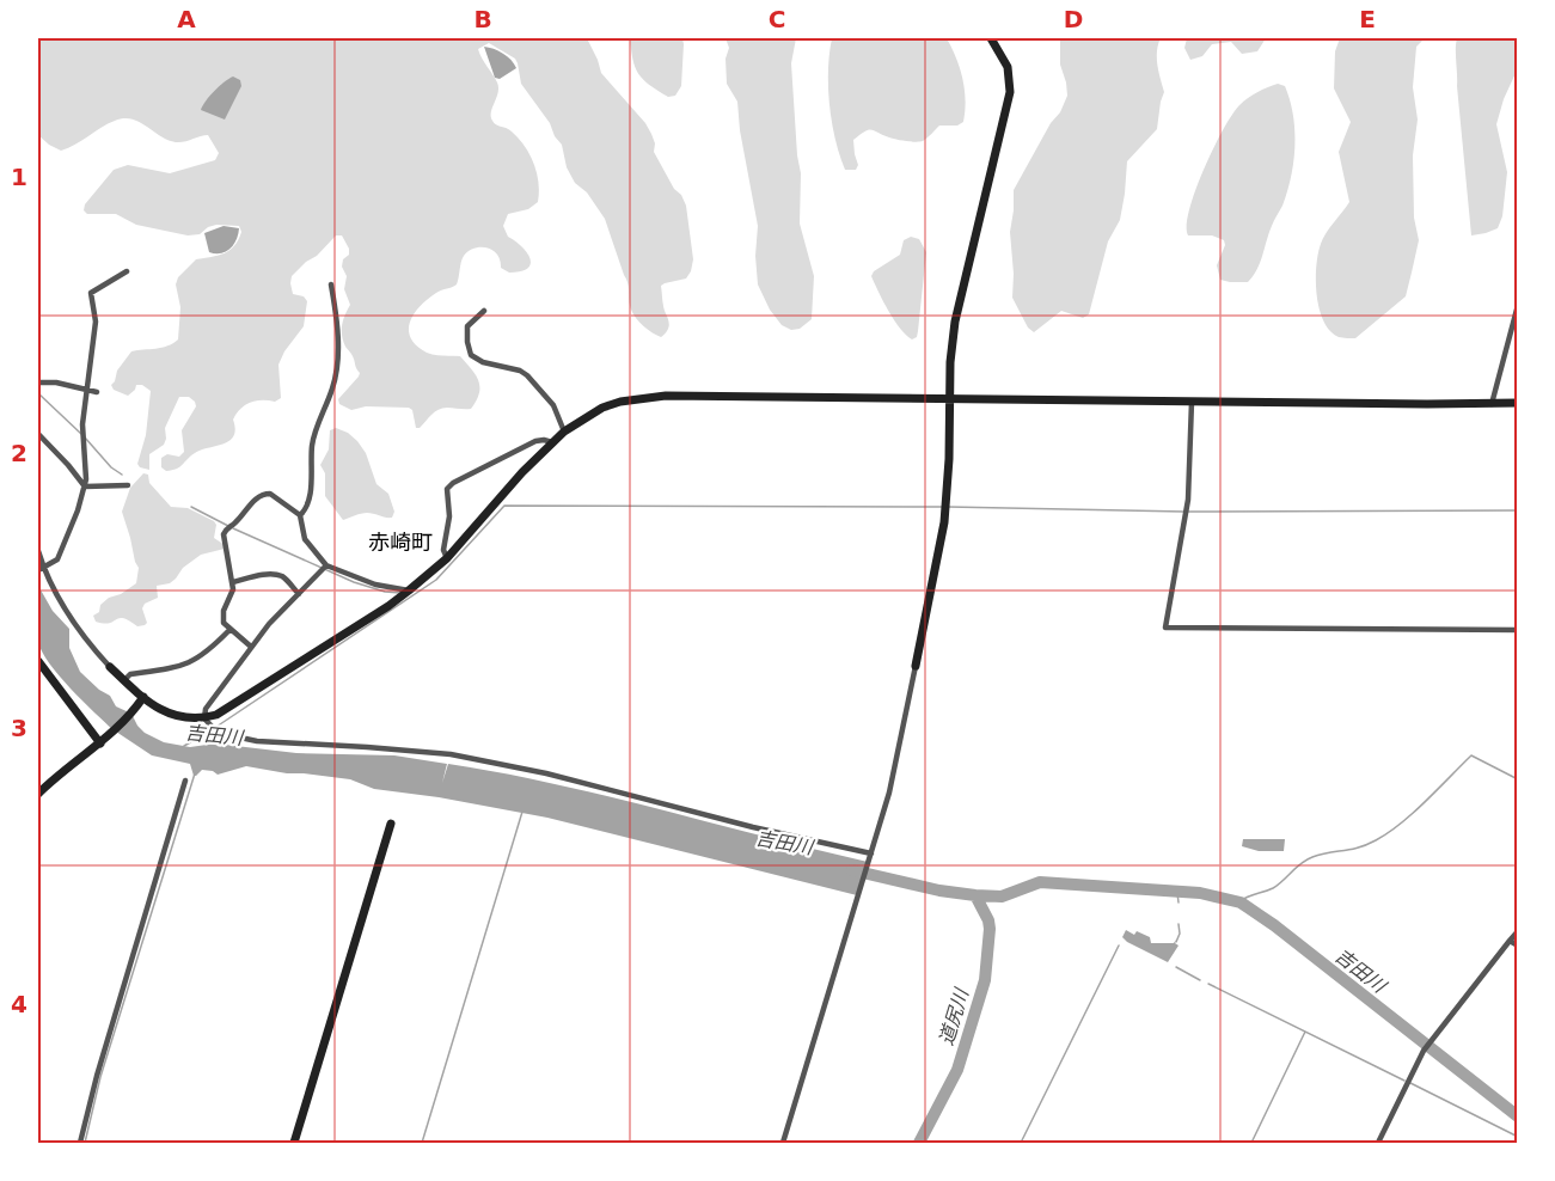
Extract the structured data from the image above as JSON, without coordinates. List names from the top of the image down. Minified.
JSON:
{"districts":["赤崎町"],"water":["吉田川","道尻川"],"grid":{"columns":["A","B","C","D","E"],"rows":["1","2","3","4"]}}
